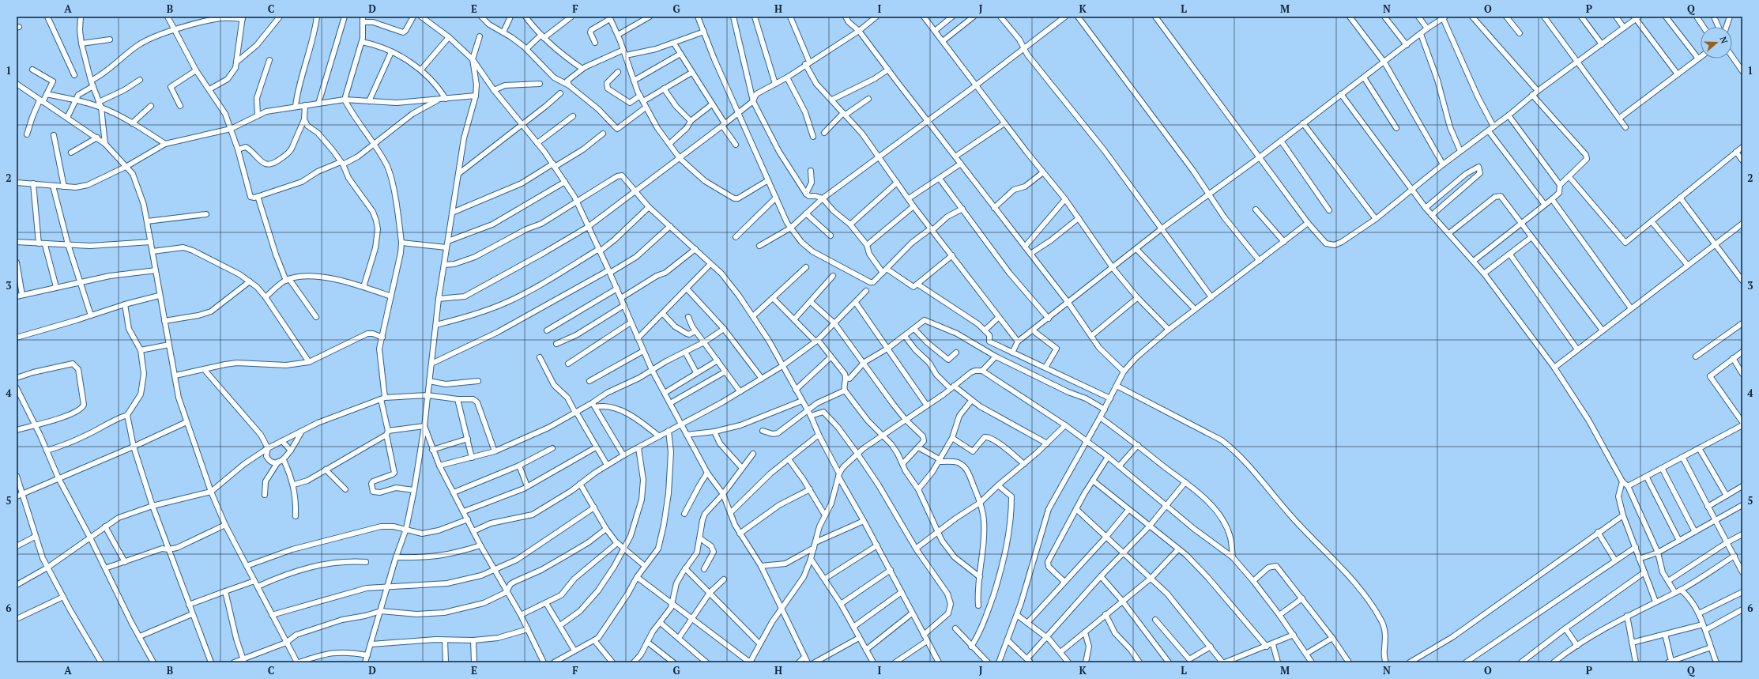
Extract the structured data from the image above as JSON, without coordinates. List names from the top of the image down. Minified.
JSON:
{"north":"right","grid":{"columns":["A","B","C","D","E","F","G","H","I","J","K","L","M","N","O","P","Q"],"rows":["1","2","3","4","5","6"]}}
